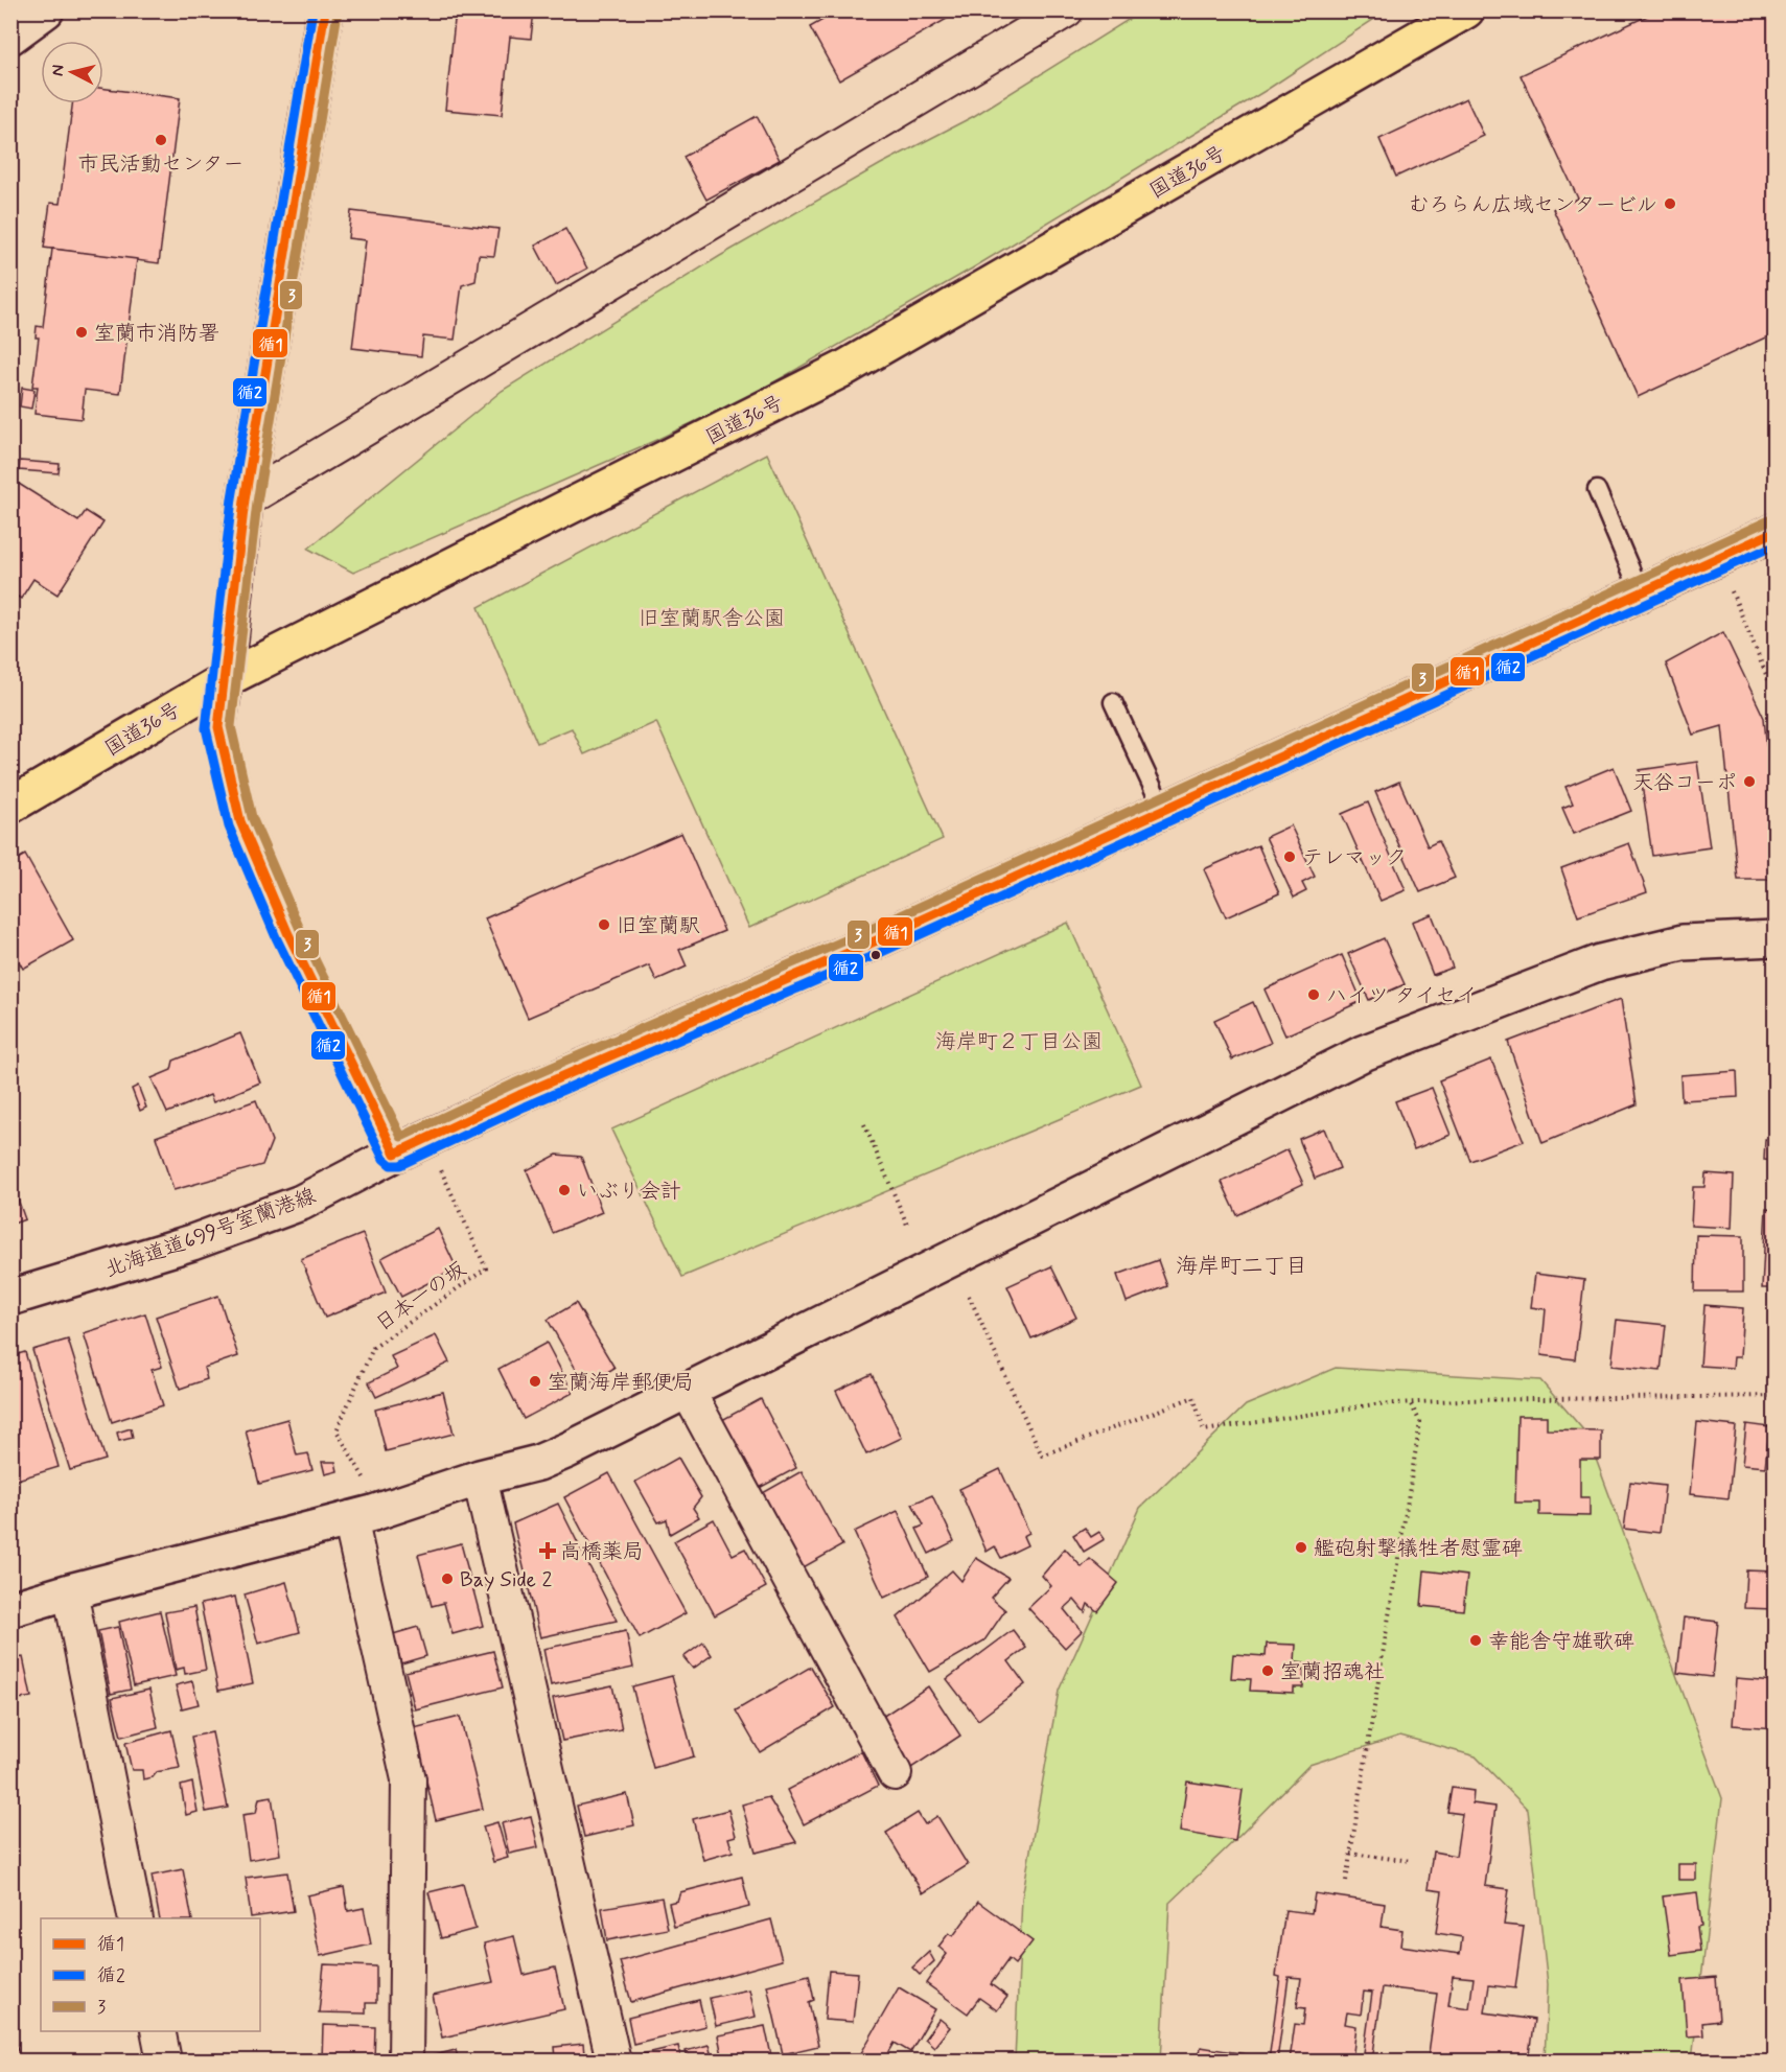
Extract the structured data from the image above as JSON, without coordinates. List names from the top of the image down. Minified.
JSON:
{"streets":{"highway":["国道36号"],"street":["北海道道699号室蘭港線"],"path":["日本一の坂"]},"crossings":[["北海道道699号室蘭港線","日本一の坂"]],"districts":["海岸町二丁目"],"parks":["旧室蘭駅舎公園","海岸町２丁目公園"],"places":{"other":["市民活動センター","むろらん広域センタービル","室蘭市消防署","天谷コーポ","テレマック","旧室蘭駅","ハイツ タイセイ","いぶり会計","室蘭海岸郵便局","艦砲射撃犠牲者慰霊碑","Bay Side 2","幸能舎守雄歌碑","室蘭招魂社"],"health":["高橋薬局"]},"lines":["transit line 循1","transit line 循2","transit line 3"],"legend":["循1","循2","3"],"north":"left"}
